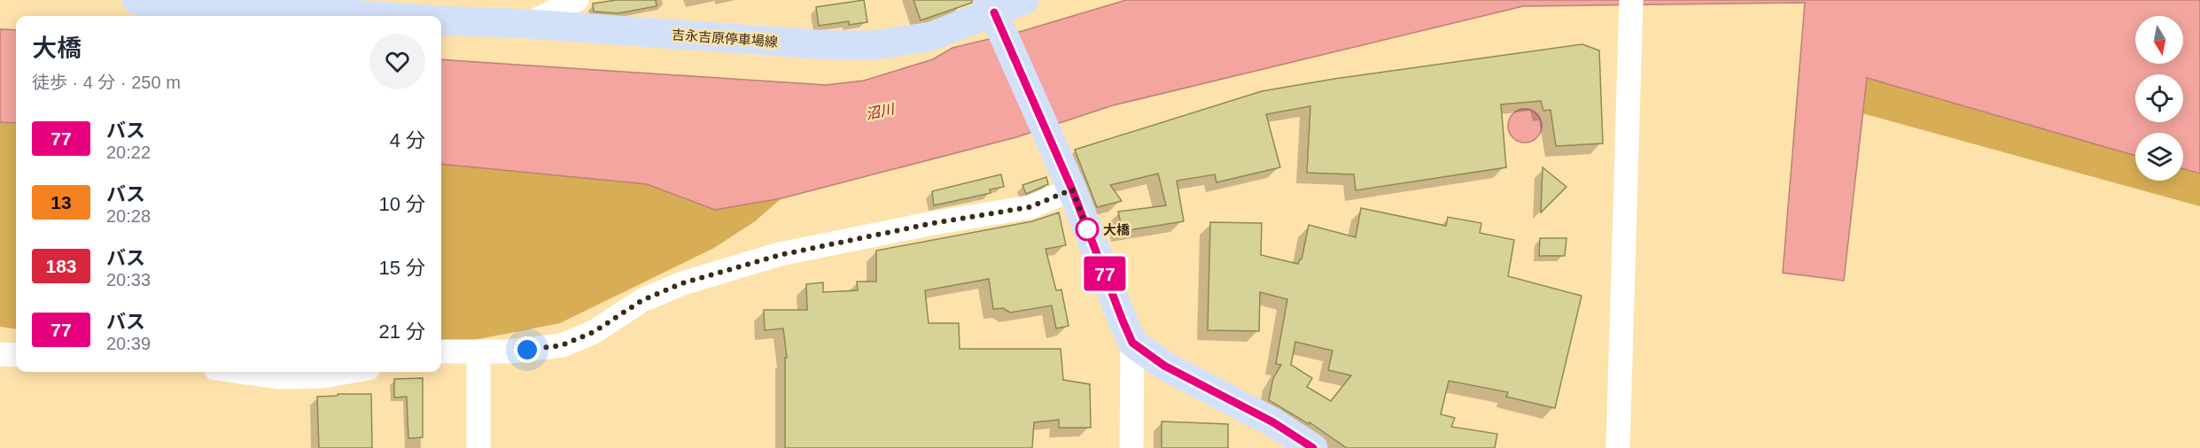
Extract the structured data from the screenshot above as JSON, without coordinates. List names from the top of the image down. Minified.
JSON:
{"streets":{"main road":["吉永吉原停車場線"]},"water":["沼川"],"places":["大橋"],"lines":["bus line 77"],"north":"bottom","page":{"on_map":"77","heading":["大橋","徒歩 · 4 分 · 250 m"],"list":[{"mark":"77","name":"バス","note":"20:22","value":"4 分"},{"mark":"13","name":"バス","note":"20:28","value":"10 分"},{"mark":"183","name":"バス","note":"20:33","value":"15 分"},{"mark":"77","name":"バス","note":"20:39","value":"21 分"}]}}
